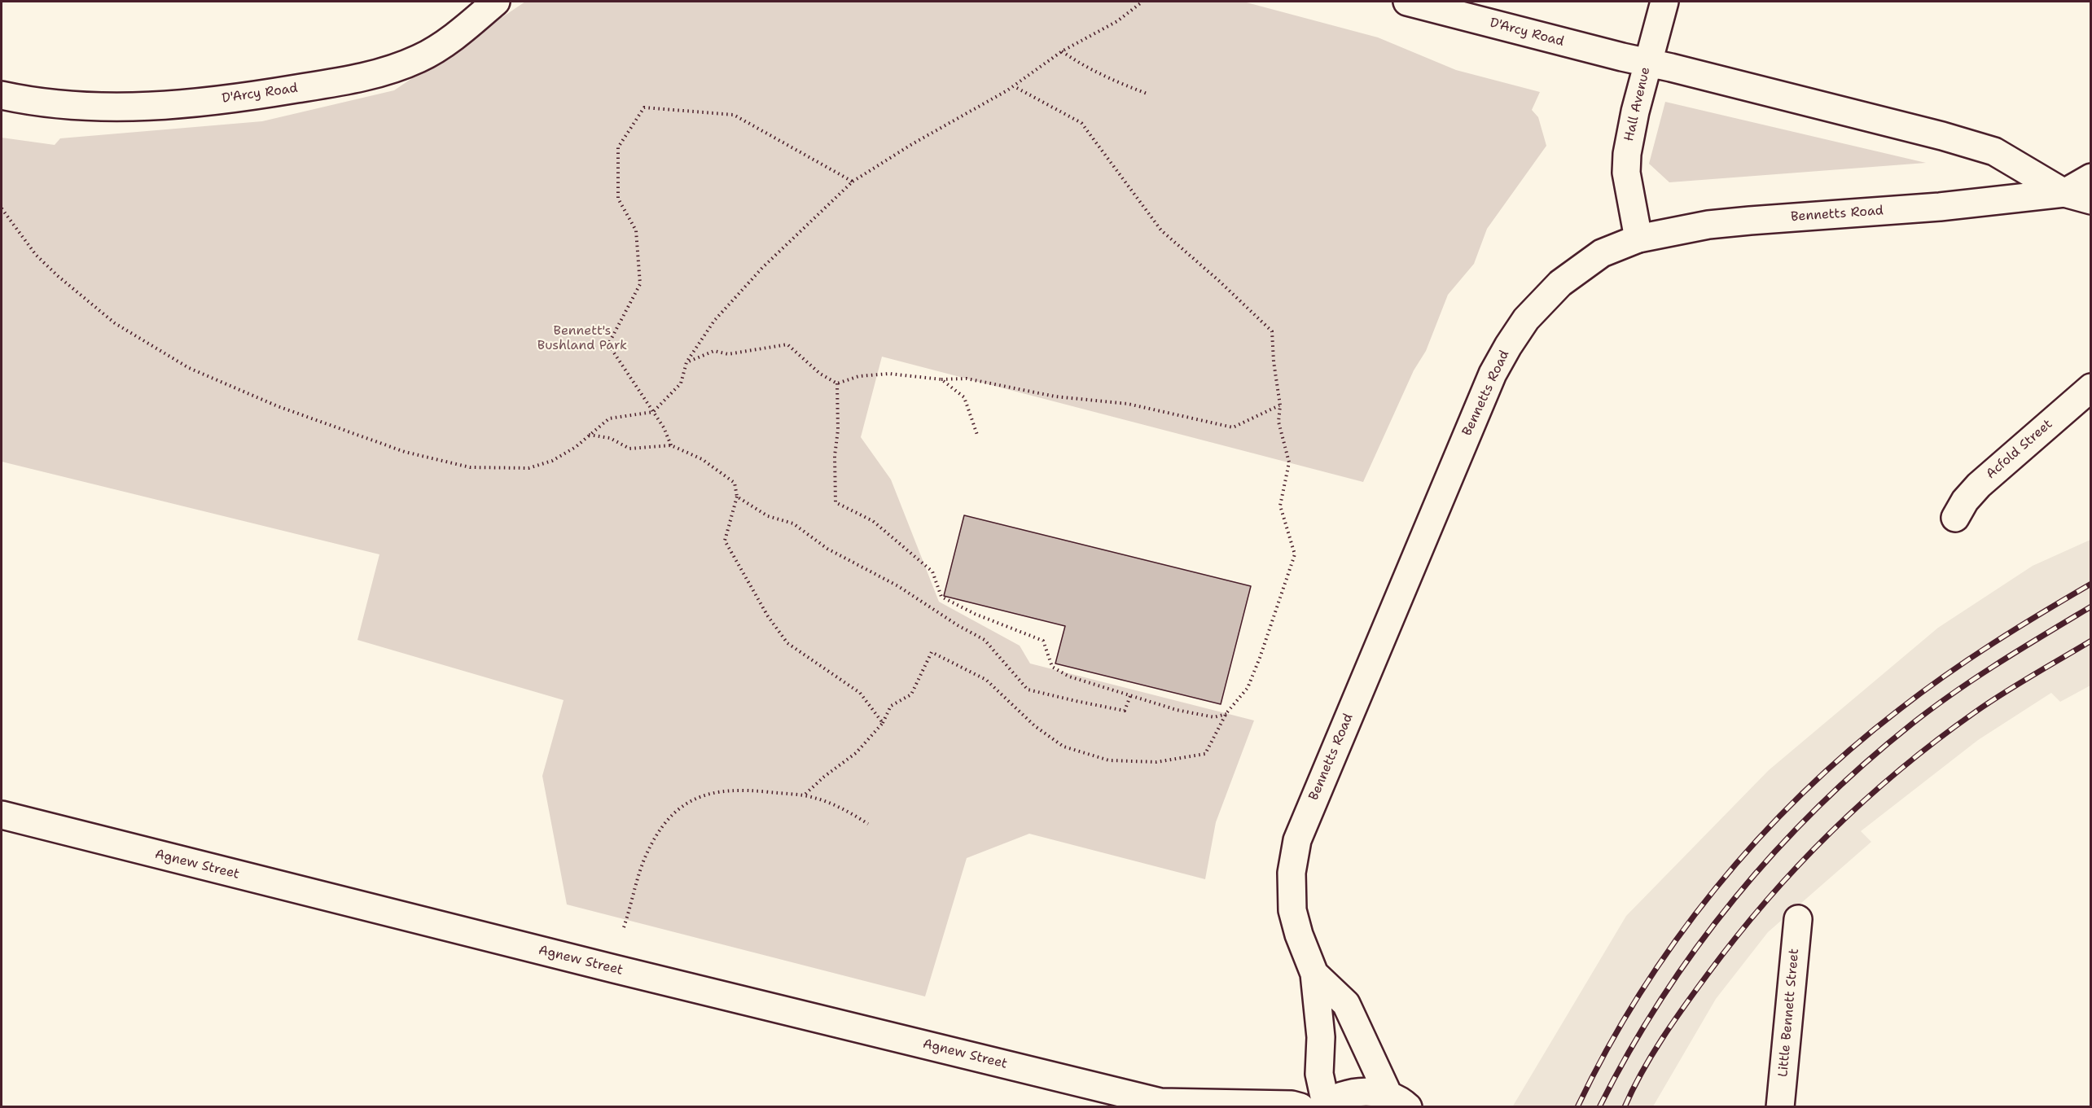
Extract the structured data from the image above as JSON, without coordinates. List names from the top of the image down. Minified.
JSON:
{"streets":{"main road":["D'Arcy Road","Hall Avenue","Bennetts Road","Acfold Street","Agnew Street","Little Bennett Street"]},"crossings":[["D'Arcy Road","Hall Avenue"],["D'Arcy Road","Bennetts Road"],["Hall Avenue","Bennetts Road"],["Bennetts Road","Agnew Street"]],"parks":["Bennett's Bushland Park"]}
